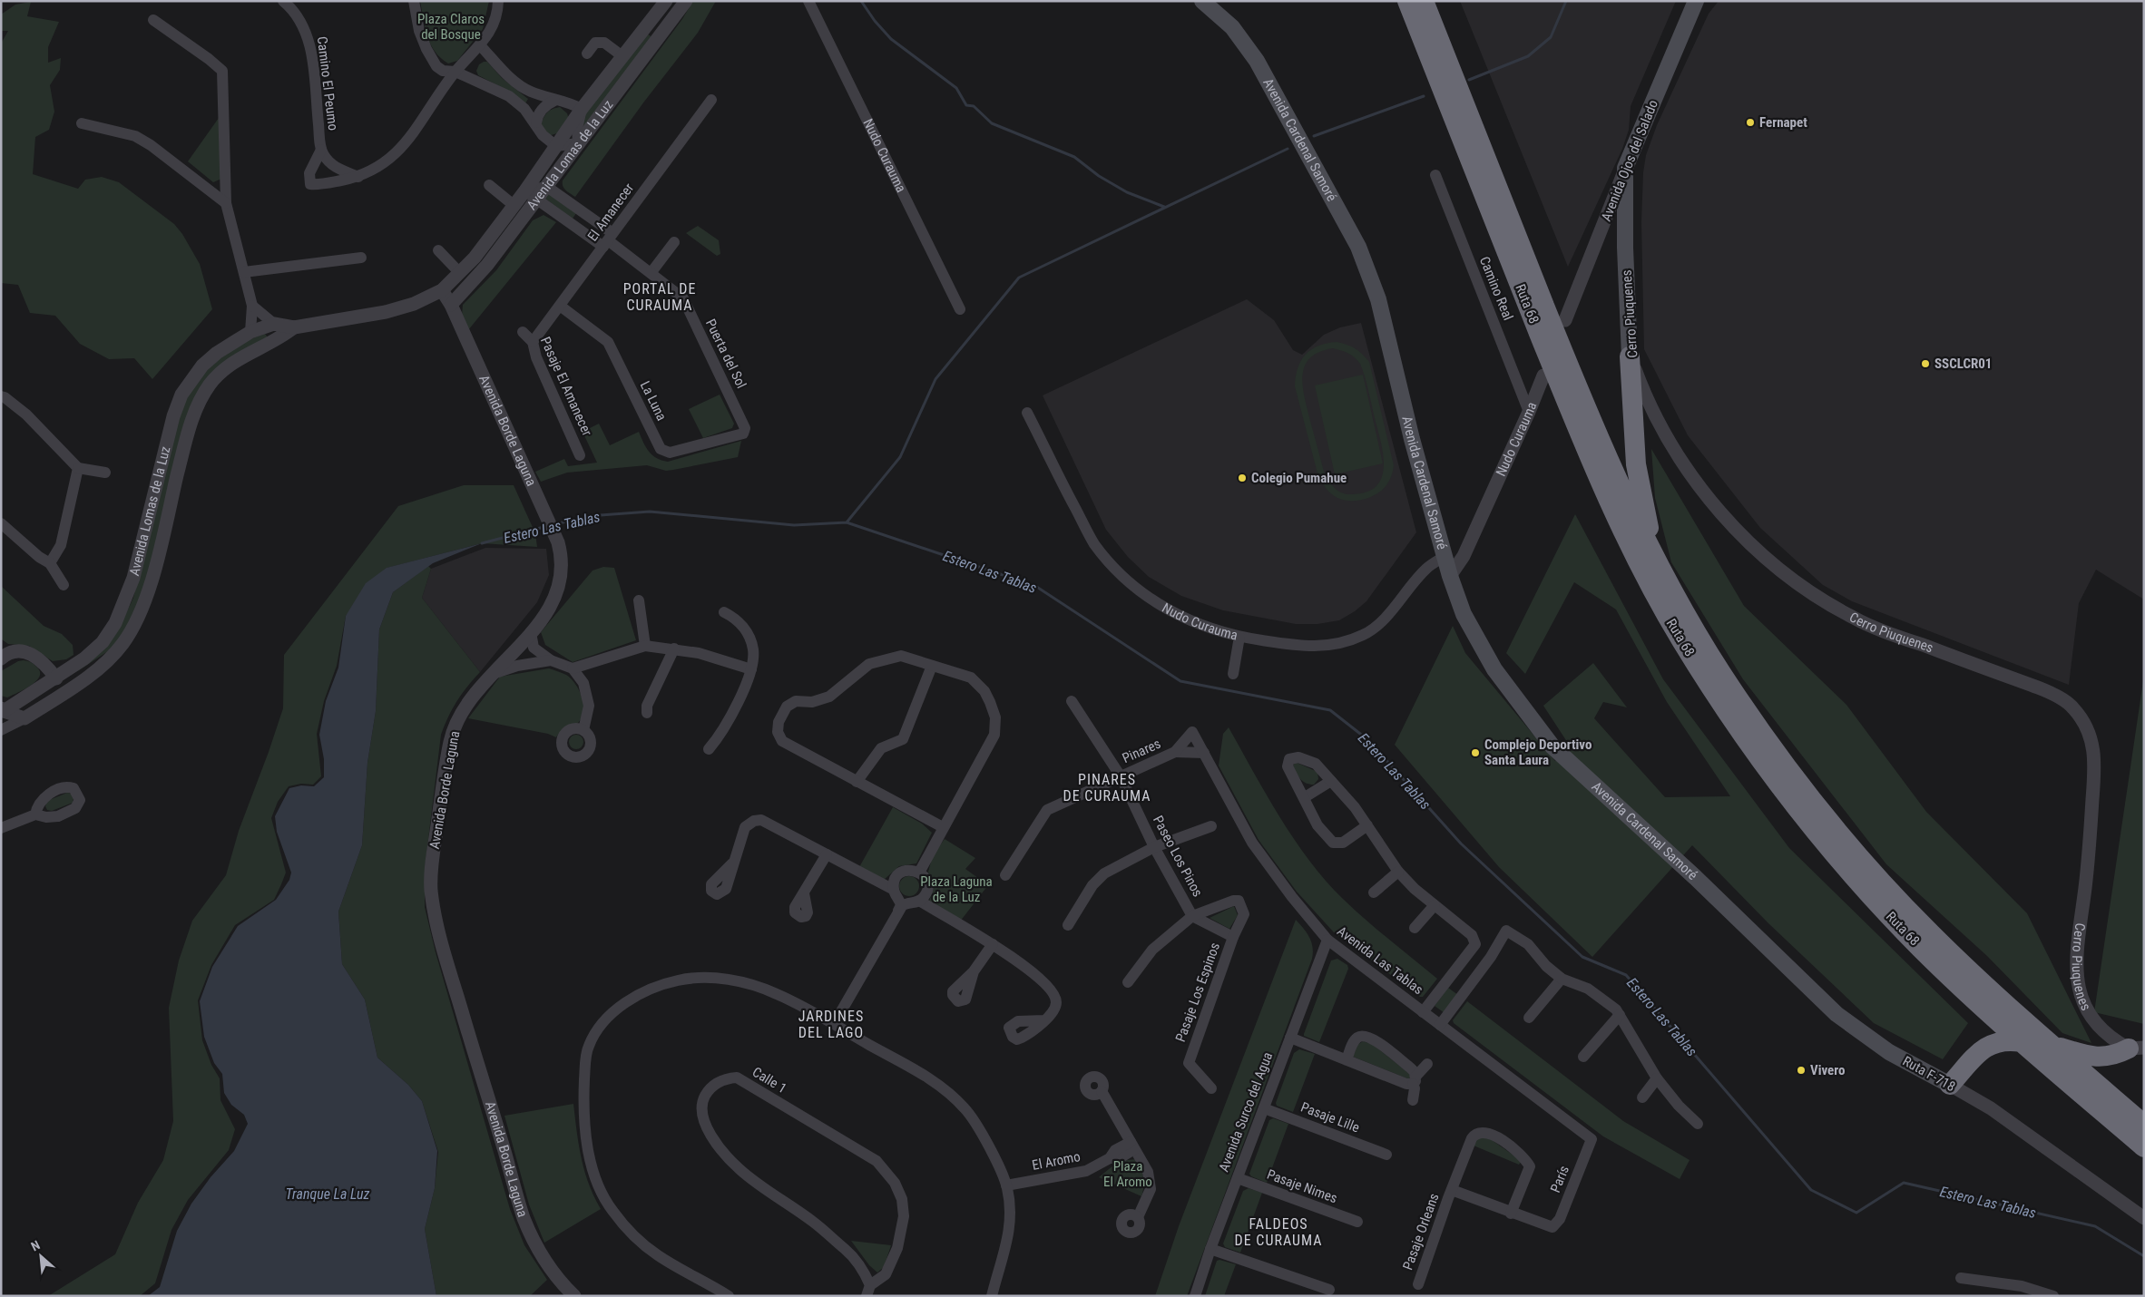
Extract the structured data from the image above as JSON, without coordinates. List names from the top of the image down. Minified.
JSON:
{"streets":{"highway":["Ruta 68"],"main road":["Avenida Cardenal Samoré","Avenida Ojos del Salado","Cerro Piuquenes","Ruta F-718"],"street":["Camino El Peumo","Avenida Lomas de la Luz","Nudo Curauma","El Amanecer","Camino Real","Puerta del Sol","Pasaje El Amanecer","La Luna","Avenida Borde Laguna","Pinares","Paseo Los Pinos","Avenida Las Tablas","Pasaje Los Espinos","Calle 1","Avenida Surco del Agua","Pasaje Lille","El Aromo","París","Pasaje Nimes","Pasaje Orleans"]},"crossings":[["Avenida Cardenal Samoré","Nudo Curauma"],["Avenida Cardenal Samoré","Ruta F-718"],["Avenida Lomas de la Luz","Puerta del Sol"],["Avenida Lomas de la Luz","Avenida Borde Laguna"],["Nudo Curauma","Camino Real"],["Avenida Ojos del Salado","Cerro Piuquenes"],["El Amanecer","Puerta del Sol"],["El Amanecer","Pasaje El Amanecer"],["El Amanecer","La Luna"],["Puerta del Sol","La Luna"],["Pinares","Paseo Los Pinos"],["Pinares","Avenida Las Tablas"],["Paseo Los Pinos","Pasaje Los Espinos"],["Avenida Las Tablas","Avenida Surco del Agua"],["Avenida Las Tablas","París"],["Avenida Surco del Agua","Pasaje Lille"],["Avenida Surco del Agua","Pasaje Nimes"],["París","Pasaje Orleans"]],"districts":["PORTAL DE CURAUMA","PINARES DE CURAUMA","JARDINES DEL LAGO","FALDEOS DE CURAUMA"],"water":["Estero Las Tablas","Tranque La Luz"],"parks":["Plaza Claros del Bosque","Plaza Laguna de la Luz","Plaza El Aromo"],"places":["Fernapet","SSCLCR01","Colegio Pumahue","Complejo Deportivo Santa Laura","Vivero"],"north":"top left"}
